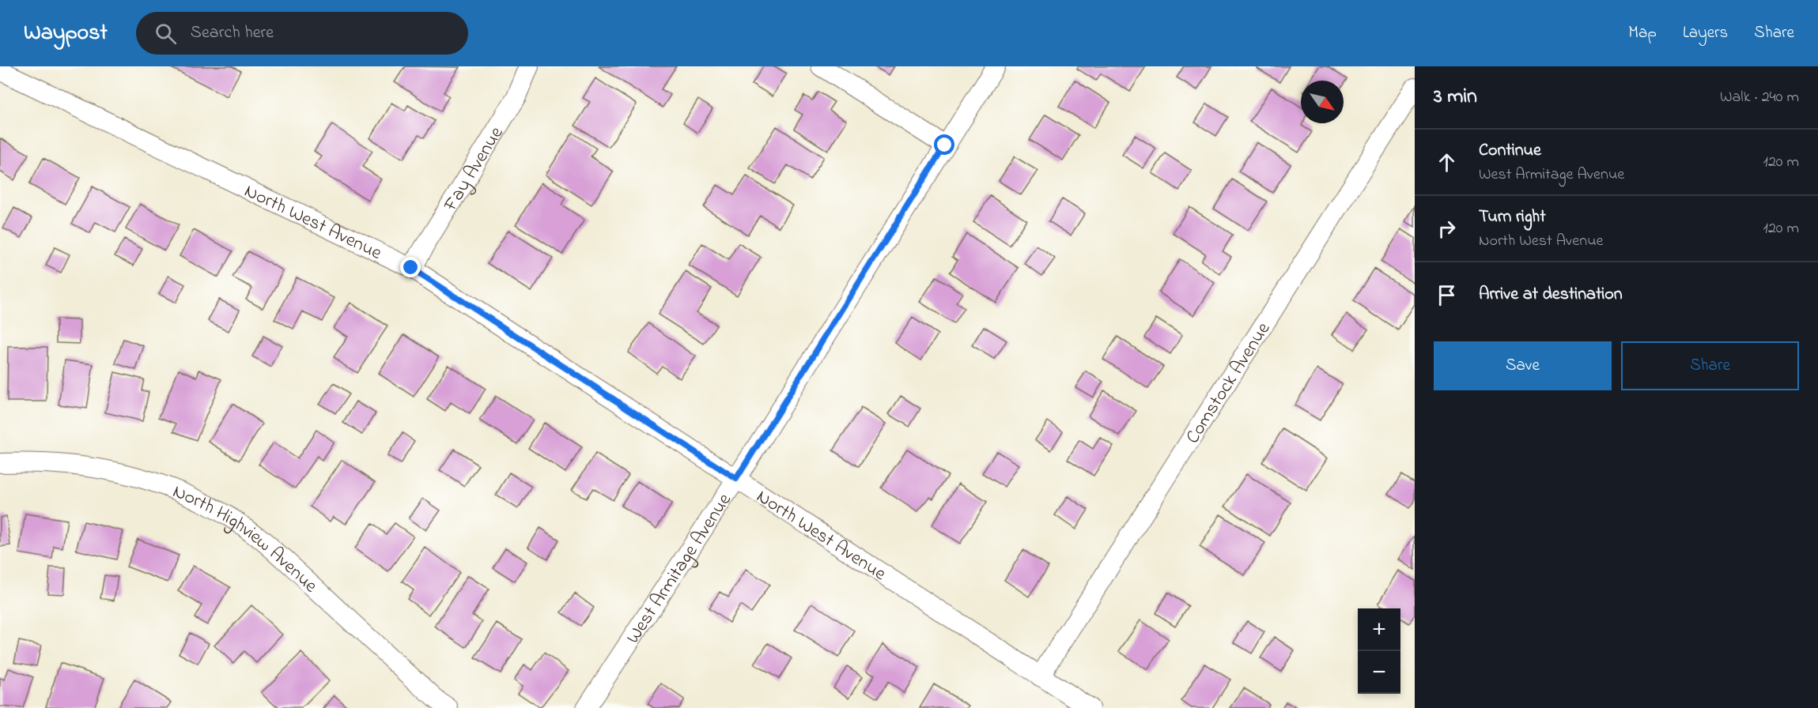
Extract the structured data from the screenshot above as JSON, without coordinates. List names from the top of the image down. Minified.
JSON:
{"streets":{"street":["Fay Avenue","North West Avenue","Comstock Avenue","North Highview Avenue","West Armitage Avenue"]},"crossings":[["Fay Avenue","North West Avenue"],["North West Avenue","Comstock Avenue"],["North West Avenue","West Armitage Avenue"]],"north":"bottom right","page":{"header":"Waypost","search":"Search here","nav":["Map","Layers","Share"],"heading":["3 min","Walk · 240 m"],"list":[["Continue","West Armitage Avenue","120 m"],["Turn right","North West Avenue","120 m"],"Arrive at destination"],"buttons":["Save","Share"],"map_buttons":["+","−"]}}
